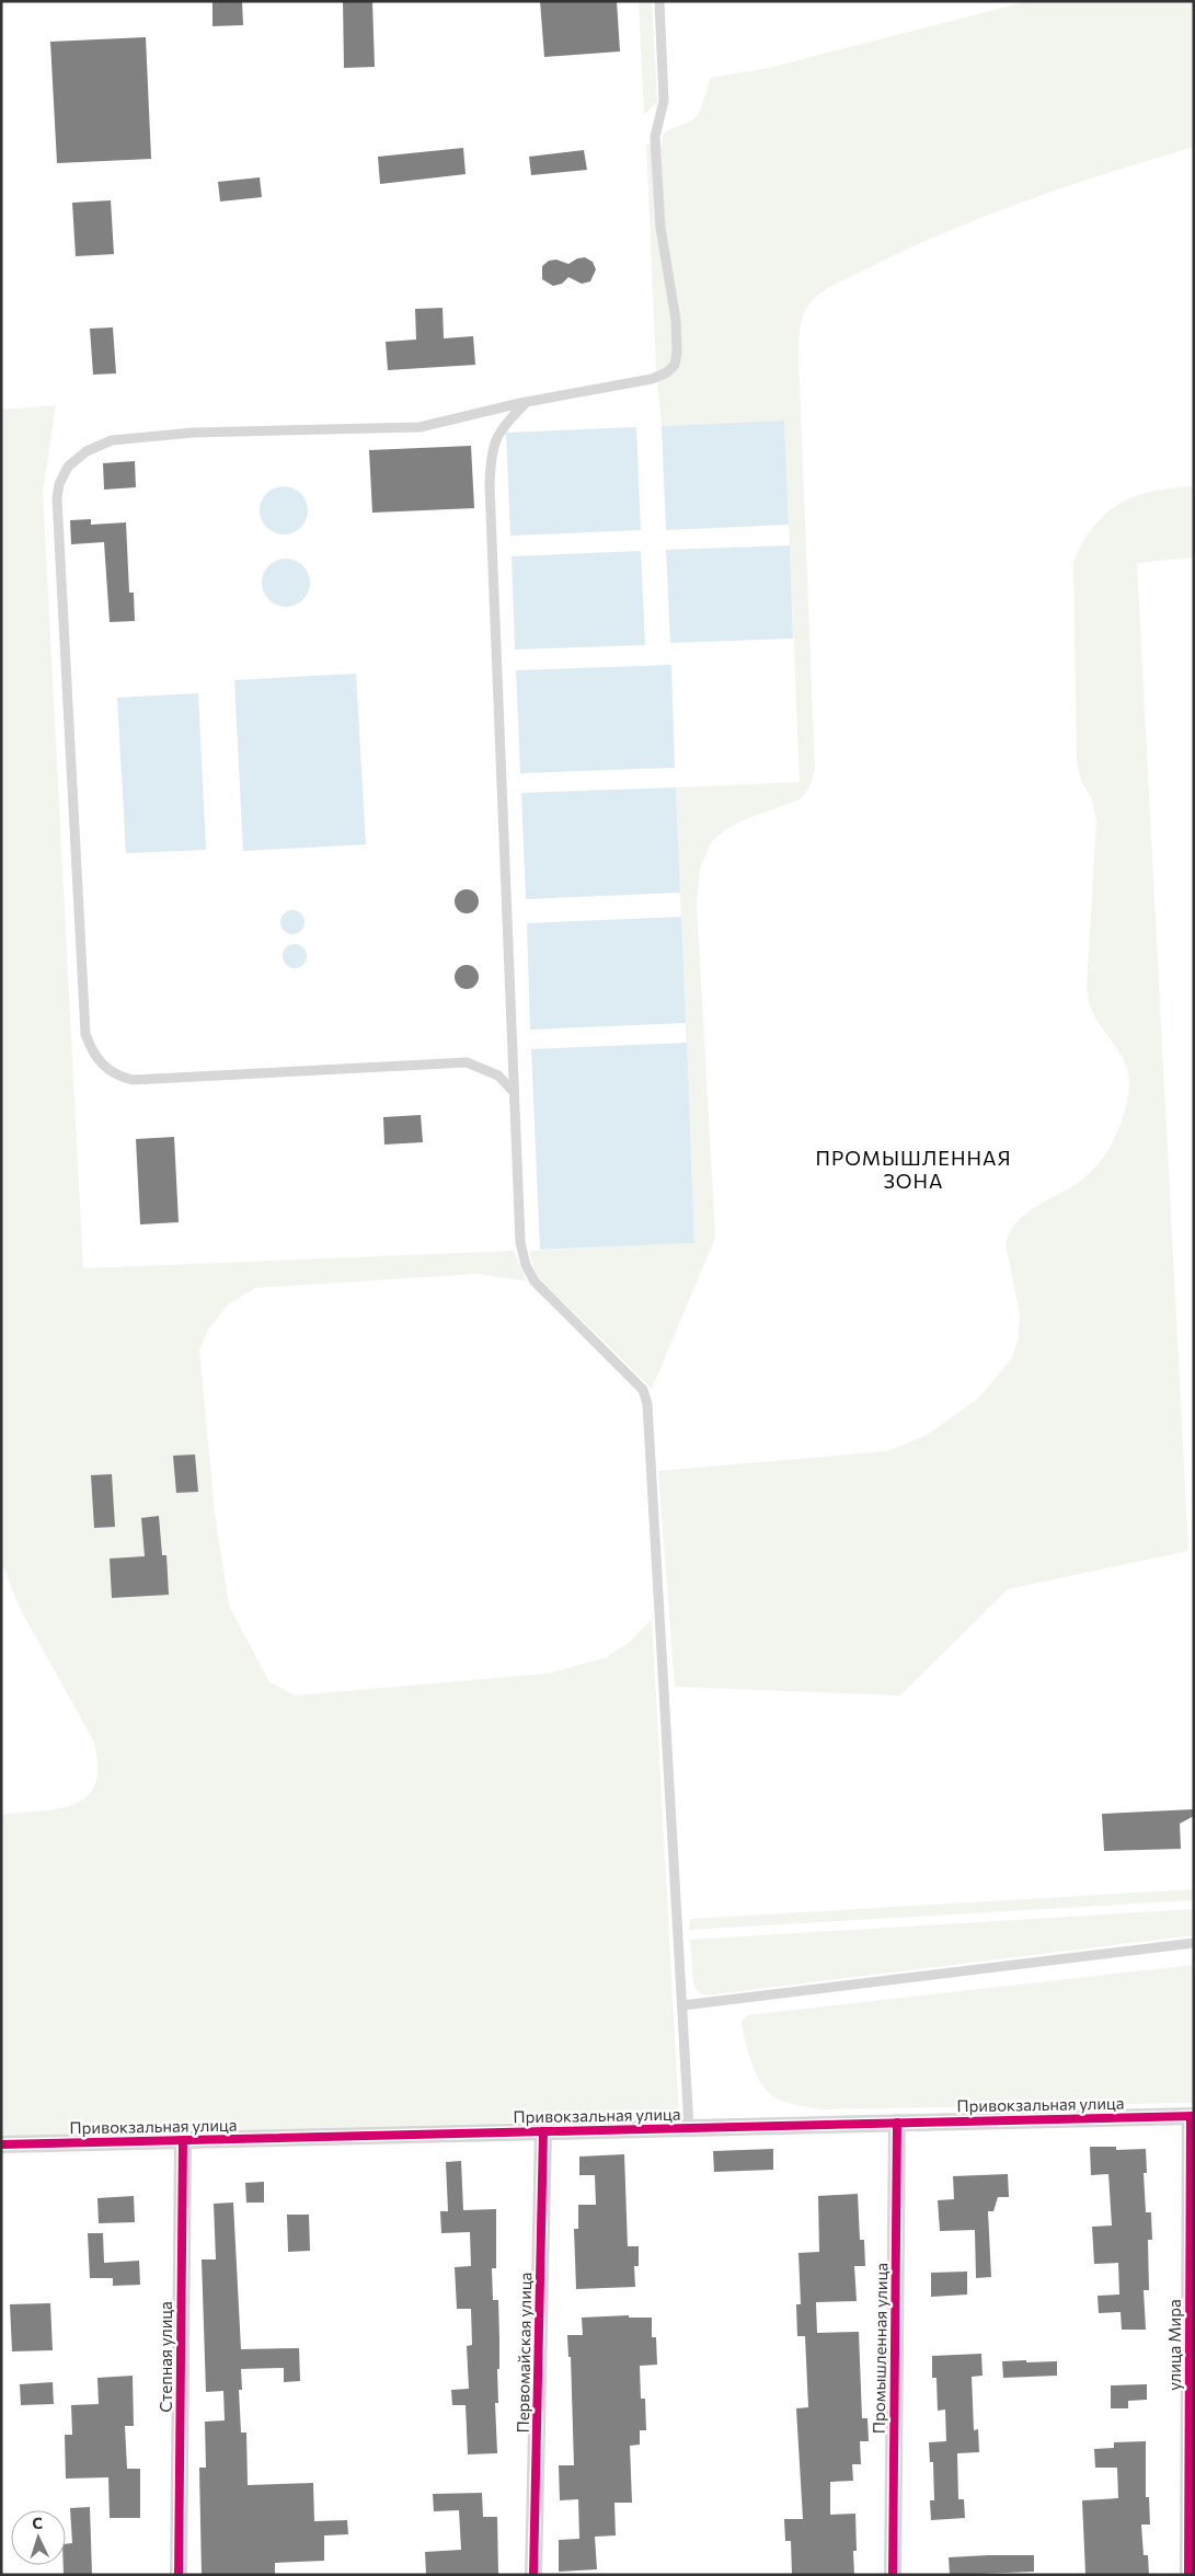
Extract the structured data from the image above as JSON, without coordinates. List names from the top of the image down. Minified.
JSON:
{"streets":{"street":["Привокзальная улица","улица Мира","Промышленная улица","Первомайская улица","Степная улица"]},"crossings":[["Привокзальная улица","улица Мира"],["Привокзальная улица","Промышленная улица"],["Привокзальная улица","Первомайская улица"],["Привокзальная улица","Степная улица"]],"districts":["ПРОМЫШЛЕННАЯ ЗОНА"],"north":"top"}
